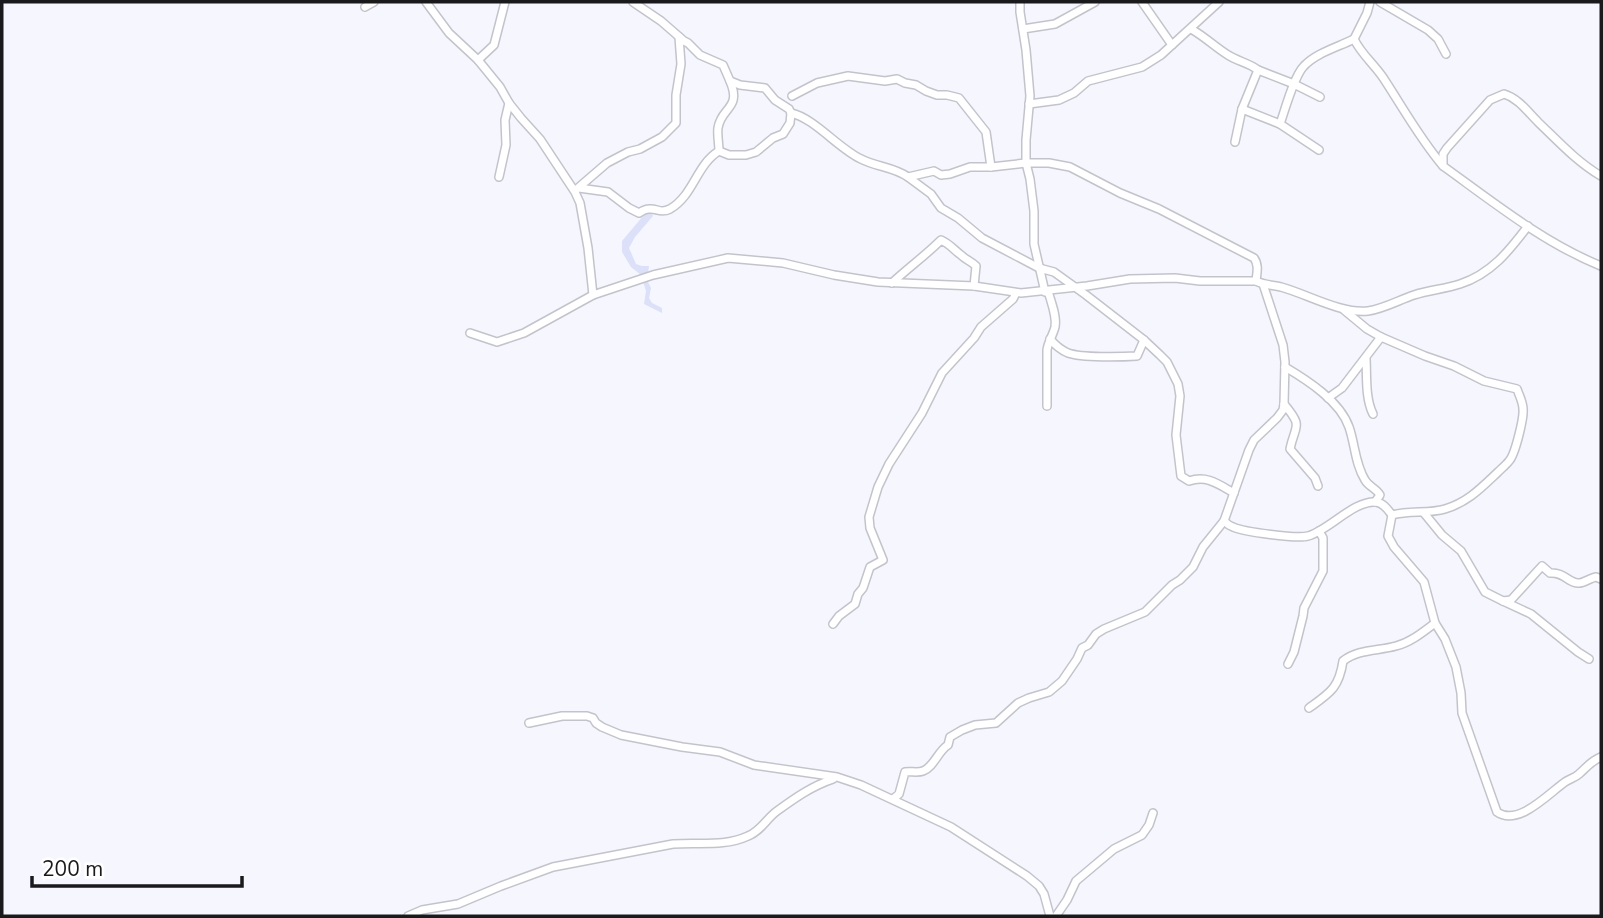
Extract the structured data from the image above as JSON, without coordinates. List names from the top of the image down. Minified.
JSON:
{"scale_bar":"200 m"}
